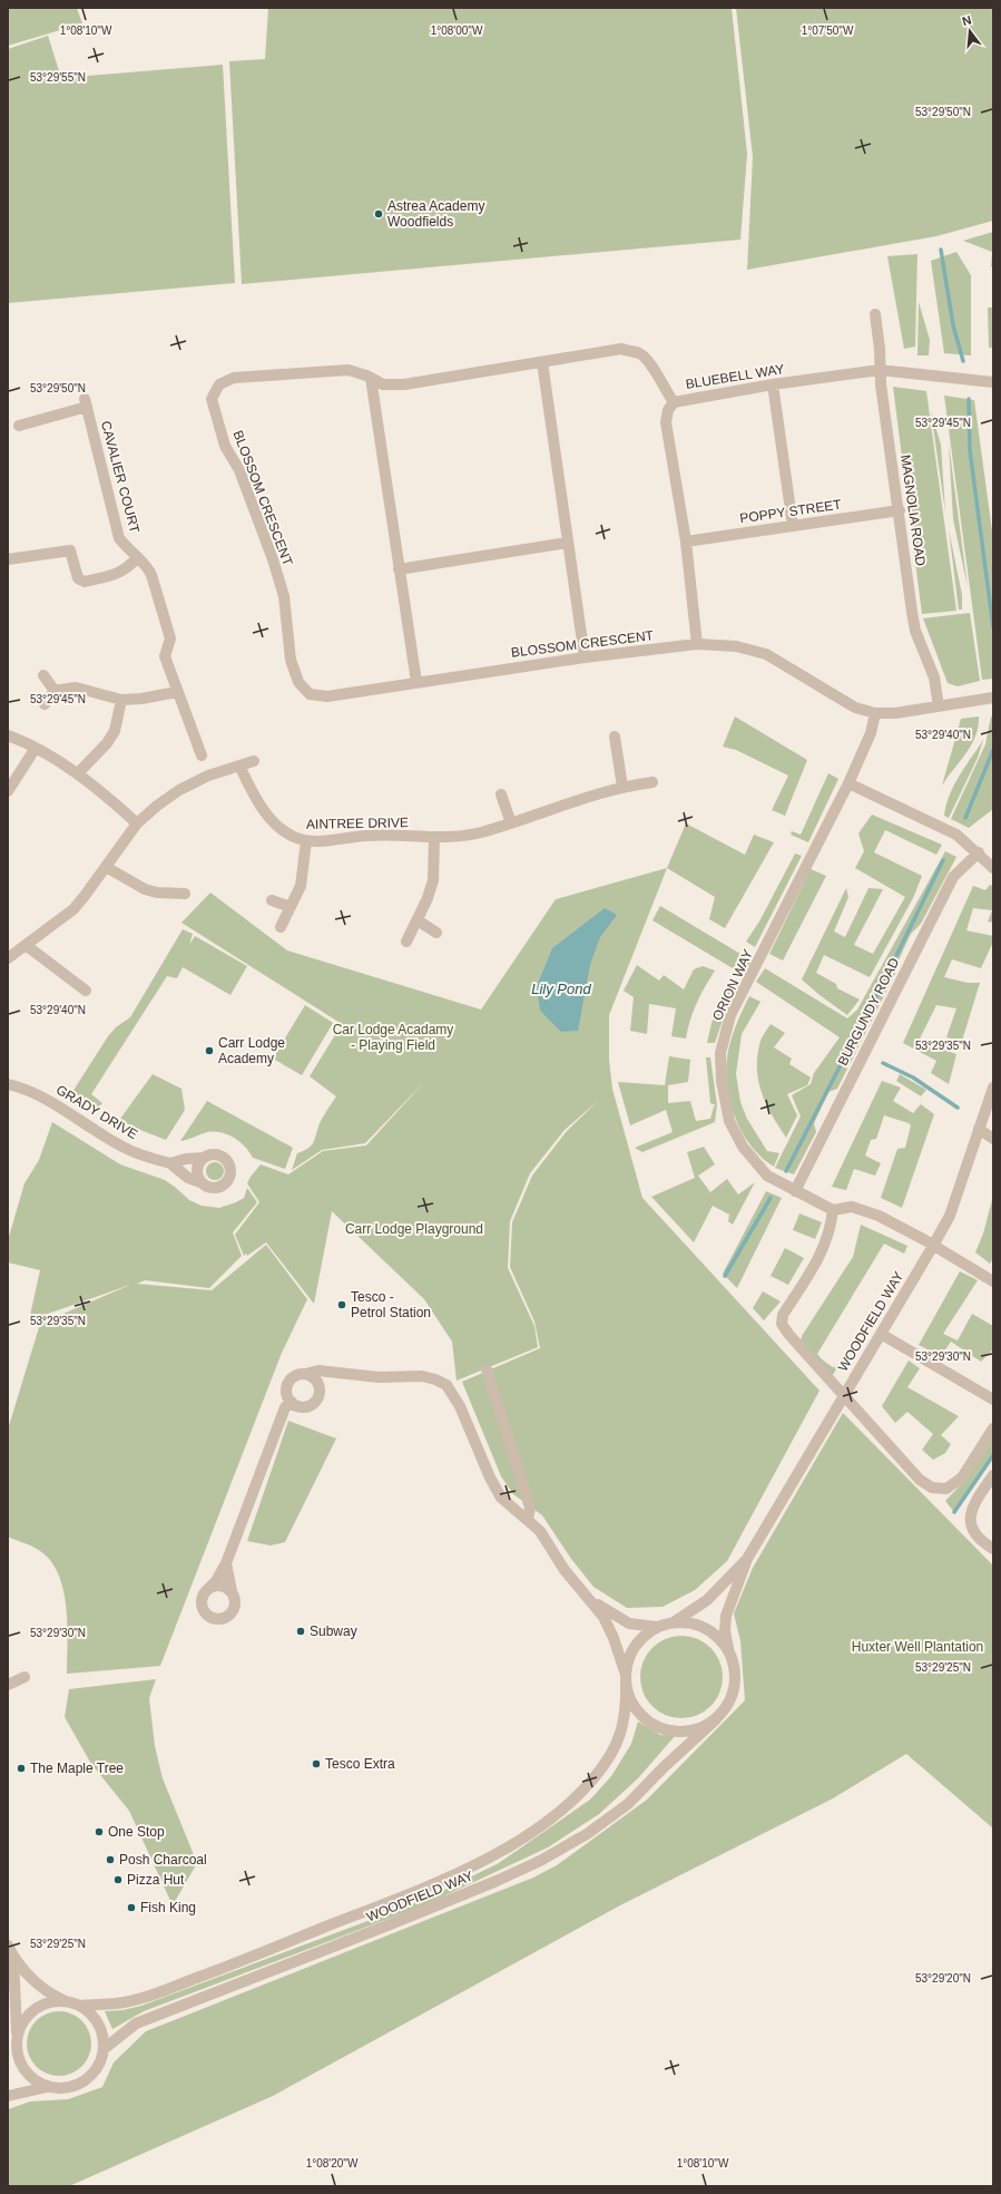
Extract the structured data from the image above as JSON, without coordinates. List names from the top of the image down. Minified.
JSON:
{"streets":{"street":["BLUEBELL WAY","CAVALIER COURT","BLOSSOM CRESCENT","MAGNOLIA ROAD","POPPY STREET","AINTREE DRIVE","ORION WAY","BURGUNDY ROAD","GRADY DRIVE","WOODFIELD WAY"]},"crossings":[["BLUEBELL WAY","BLOSSOM CRESCENT"],["BLUEBELL WAY","MAGNOLIA ROAD"],["BLUEBELL WAY","POPPY STREET"],["BLOSSOM CRESCENT","MAGNOLIA ROAD"],["BLOSSOM CRESCENT","ORION WAY"],["MAGNOLIA ROAD","POPPY STREET"],["ORION WAY","BURGUNDY ROAD"]],"water":["Lily Pond"],"parks":["Car Lodge Acadamy - Playing Field","Carr Lodge Playground","Huxter Well Plantation"],"places":["Astrea Academy Woodfields","Carr Lodge Academy","Tesco - Petrol Station","Subway","Tesco Extra","The Maple Tree","One Stop","Posh Charcoal","Pizza Hut","Fish King"],"north":"top","coordinates":["1°08'10\"W","1°08'00\"W","1°07'50\"W","53°29'55\"N","53°29'50\"N","53°29'45\"N","53°29'40\"N","53°29'35\"N","53°29'30\"N","53°29'25\"N","53°29'20\"N","1°08'20\"W"]}
